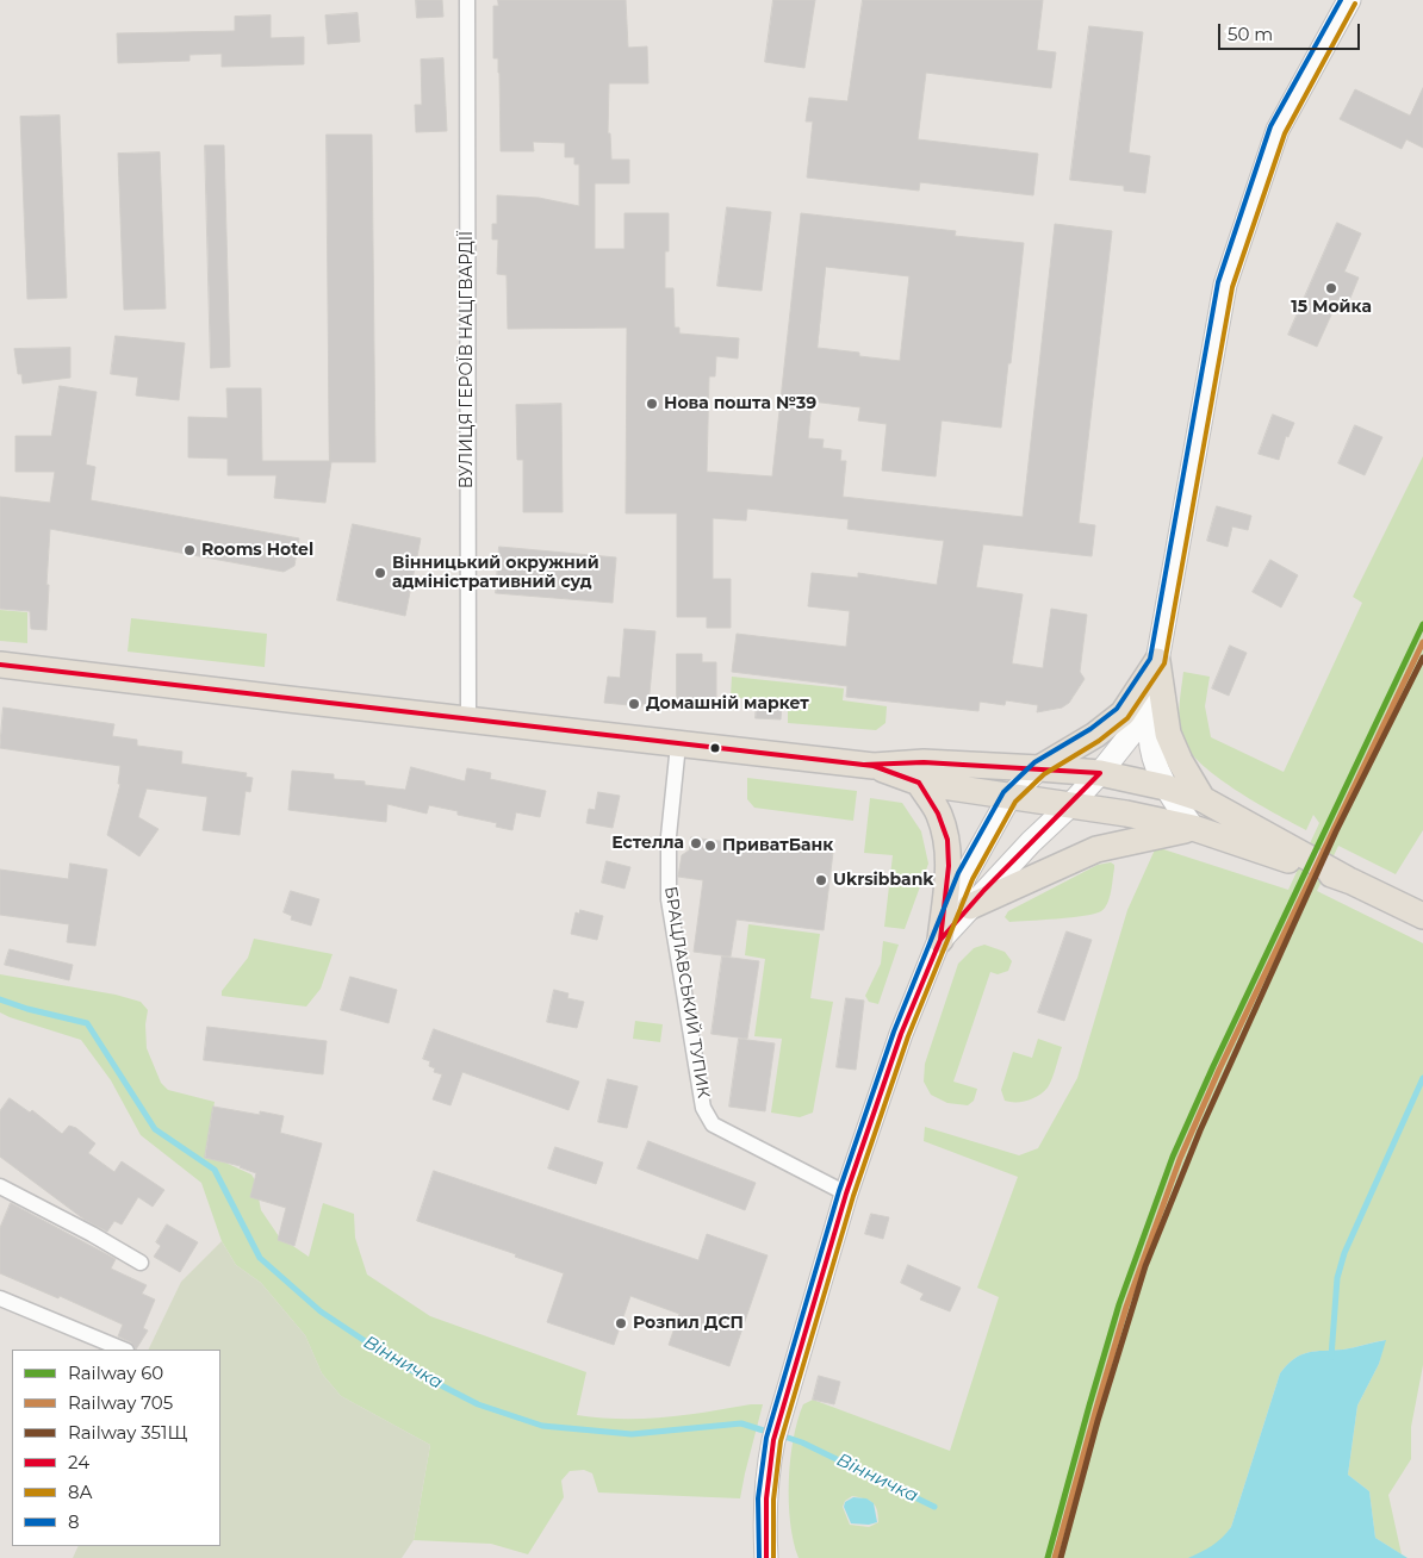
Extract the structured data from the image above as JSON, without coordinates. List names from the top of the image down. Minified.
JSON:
{"streets":{"street":["ВУЛИЦЯ ГЕРОЇВ НАЦГВАРДІЇ","БРАЦЛАВСЬКИЙ ТУПИК"]},"water":["Вінничка"],"places":["15 Мойка","Нова пошта №39","Rooms Hotel","Вінницький окружний адміністративний суд","Домашній маркет","Естелла","ПриватБанк","Ukrsibbank","Розпил ДСП"],"lines":["transit line 8","transit line 8А","rail line 60","rail line 705","rail line 351Щ","transit line 24"],"legend":["Railway 60","Railway 705","Railway 351Щ","24","8А","8"],"scale_bar":"50 m"}
